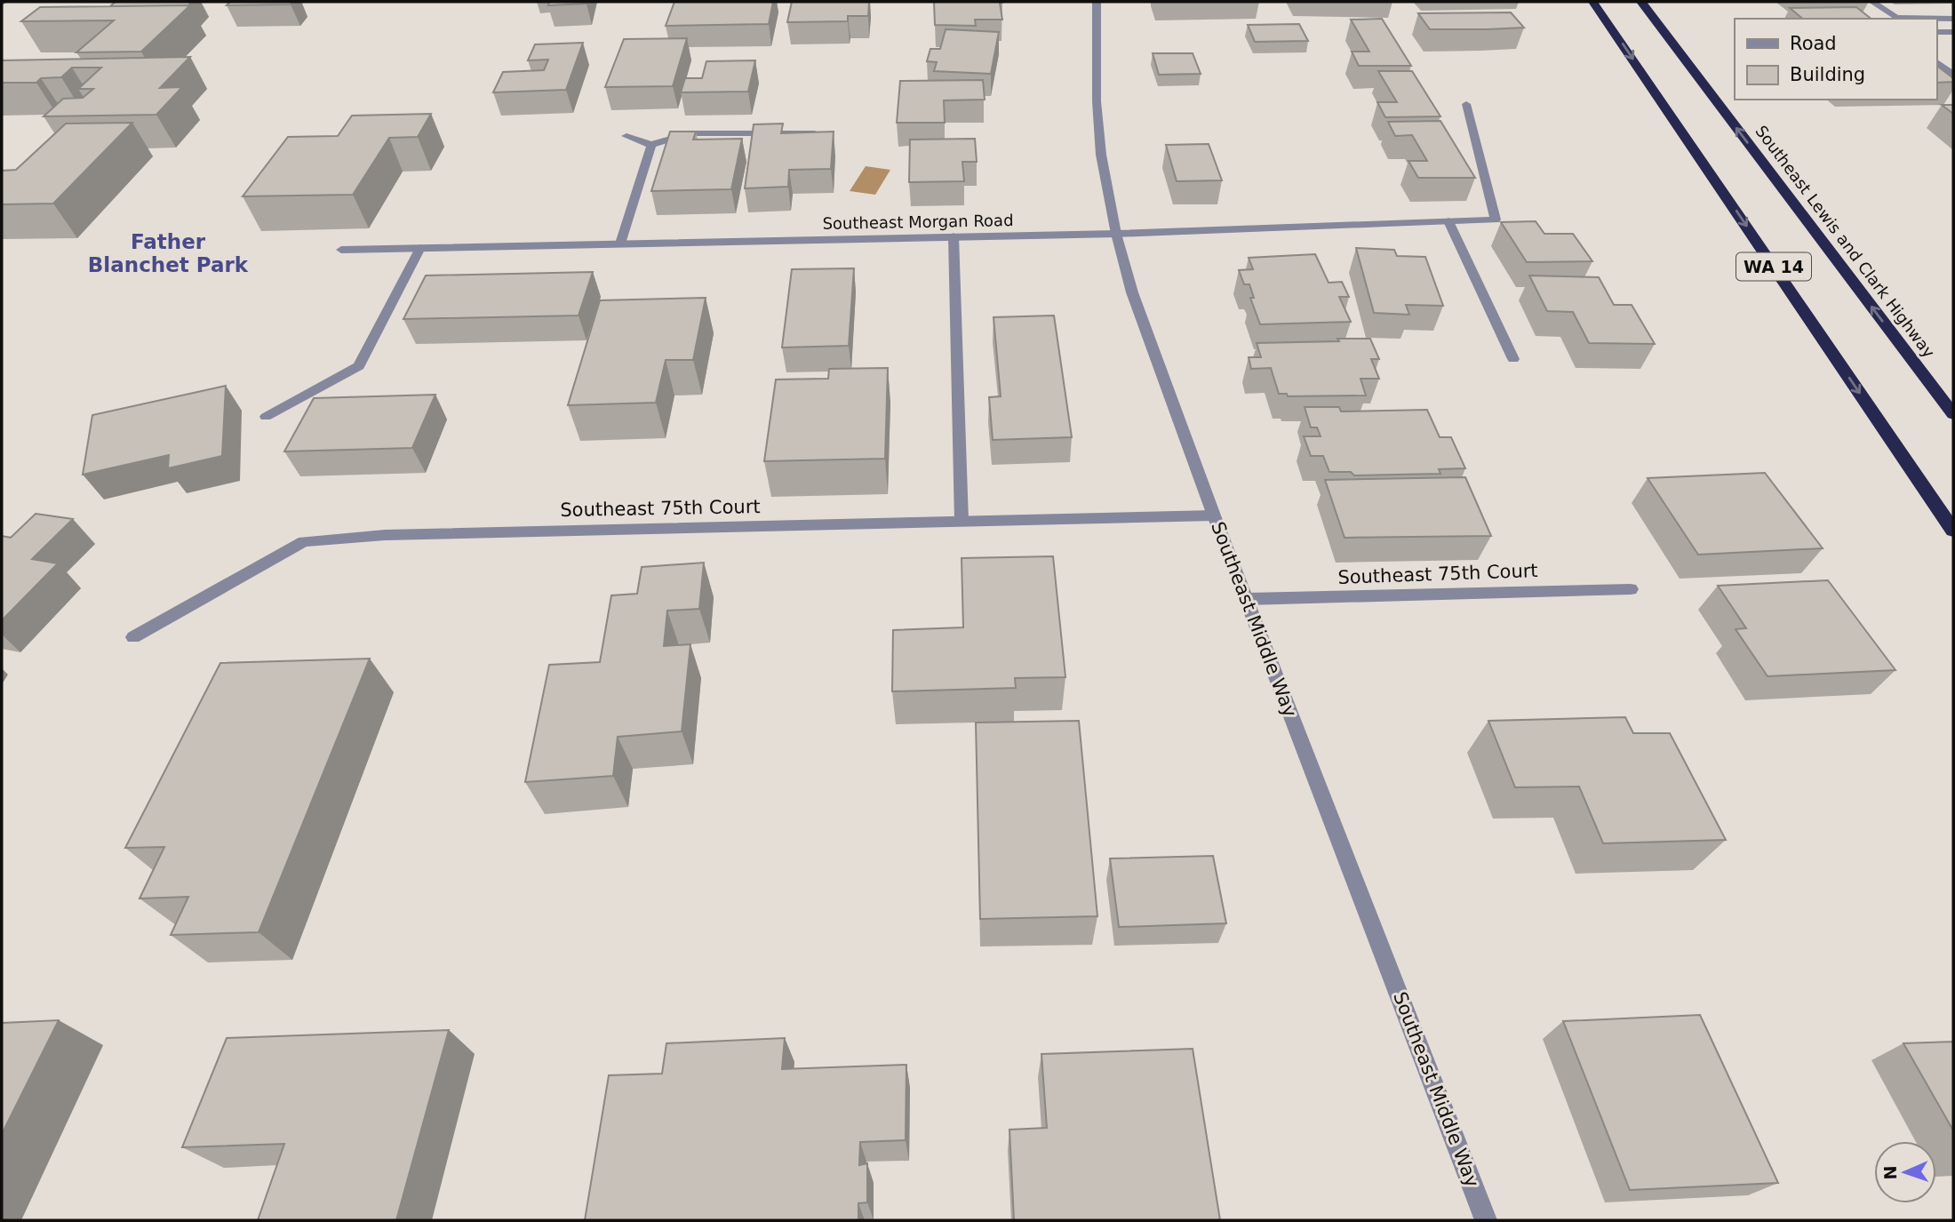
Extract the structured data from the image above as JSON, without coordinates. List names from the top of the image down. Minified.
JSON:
{"streets":{"highway":["Southeast Lewis and Clark Highway","WA 14"],"street":["Southeast Morgan Road","Southeast 75th Court","Southeast Middle Way"]},"crossings":[["Southeast Morgan Road","Southeast Middle Way"],["Southeast 75th Court","Southeast Middle Way"]],"districts":["Father Blanchet Park"],"legend":["Road","Building"],"north":"left"}
